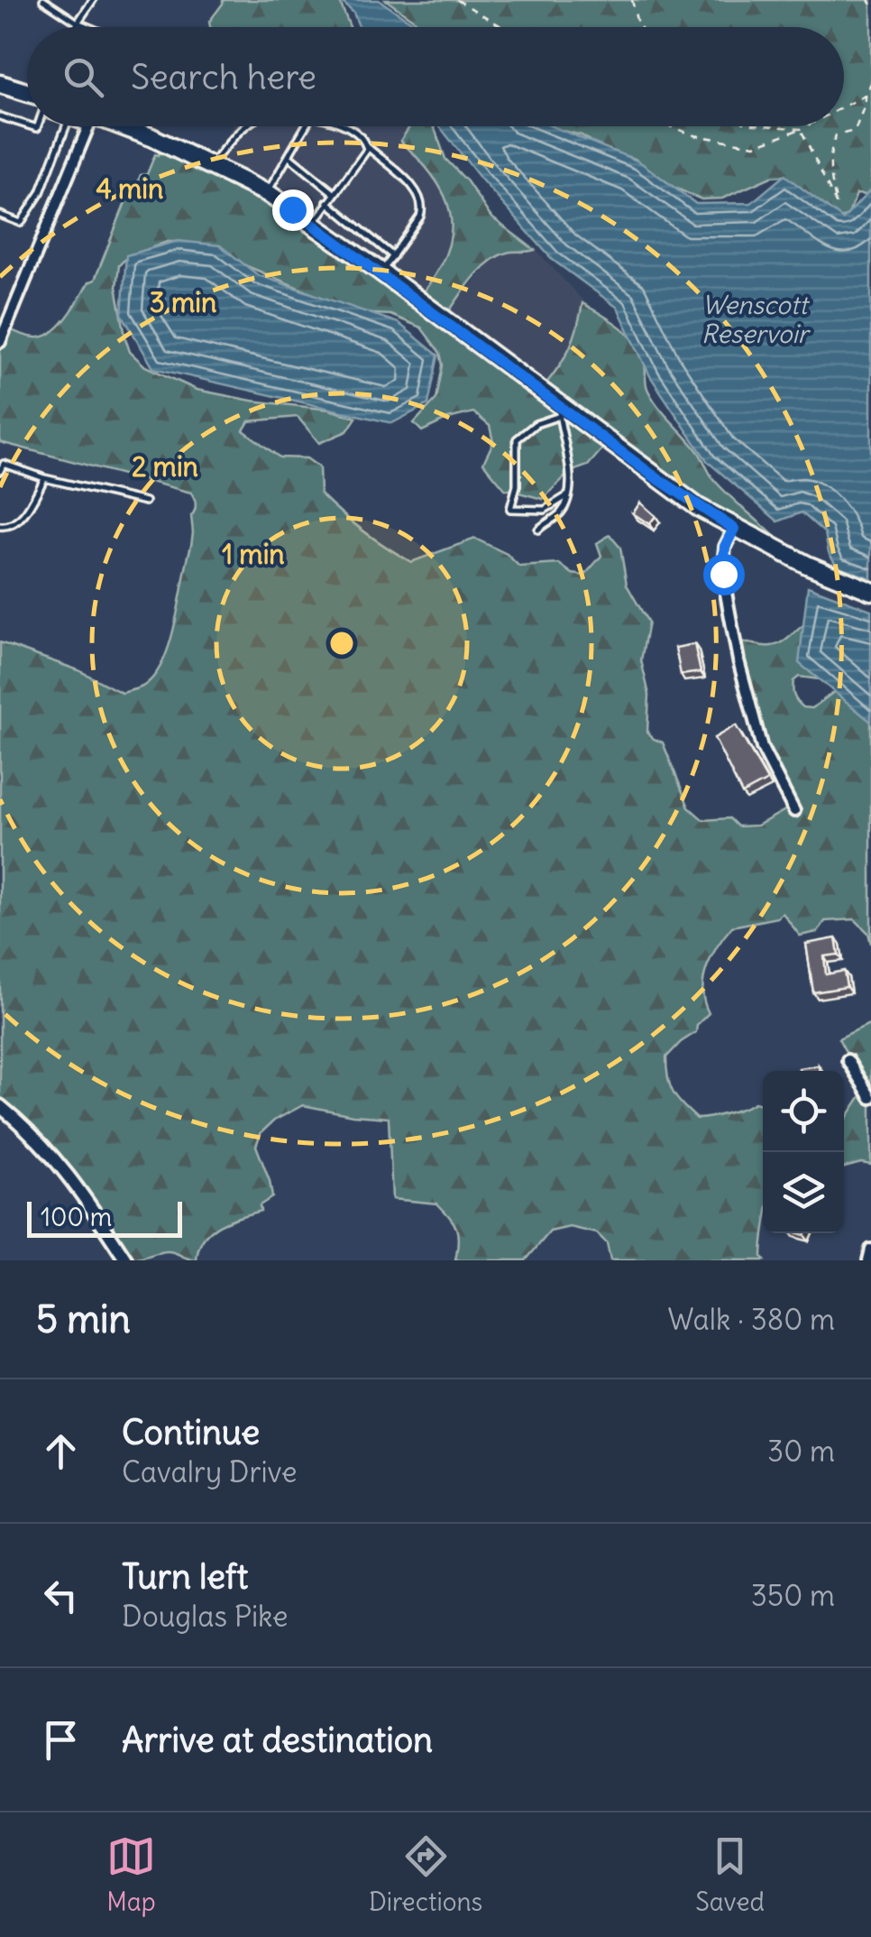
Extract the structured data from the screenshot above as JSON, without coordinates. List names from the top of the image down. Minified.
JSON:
{"water":["Wenscott Reservoir"],"scale_bar":"100 m","page":{"search":"Search here","scale":"100 m","heading":["5 min","Walk · 380 m"],"list":[["Continue","Cavalry Drive","30 m"],["Turn left","Douglas Pike","350 m"],"Arrive at destination"],"nav":["Map","Directions","Saved"]},"rings":["4 min","3 min","2 min","1 min"]}
